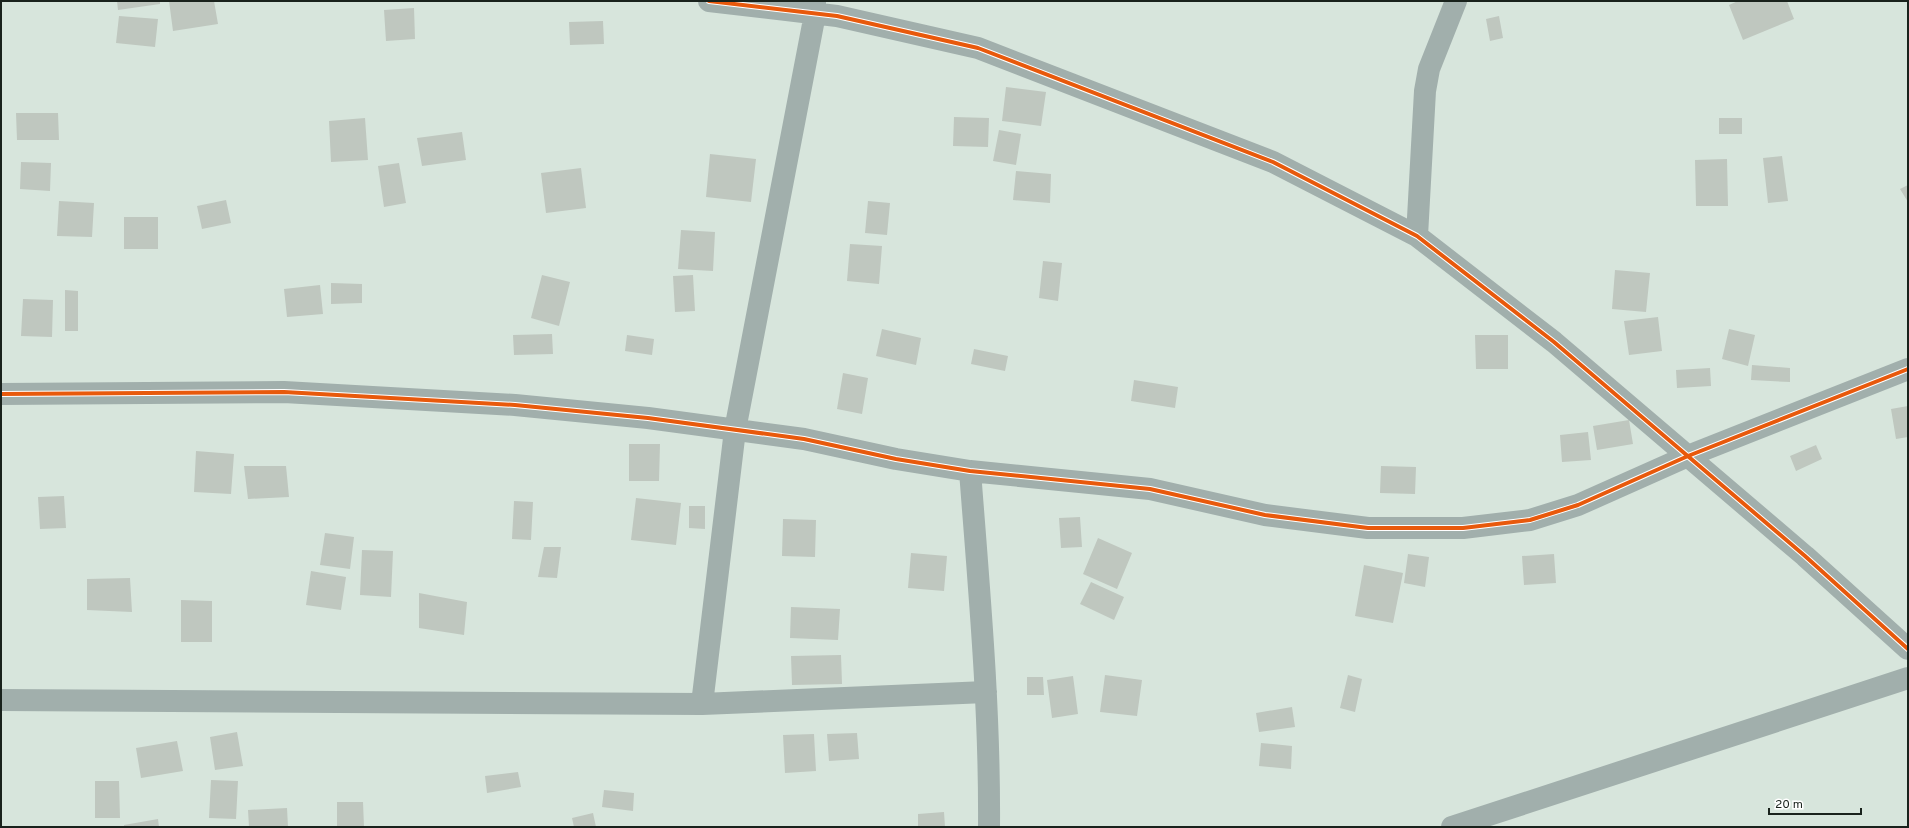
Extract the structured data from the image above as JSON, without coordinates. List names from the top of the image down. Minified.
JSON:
{"scale_bar":"20 m"}
